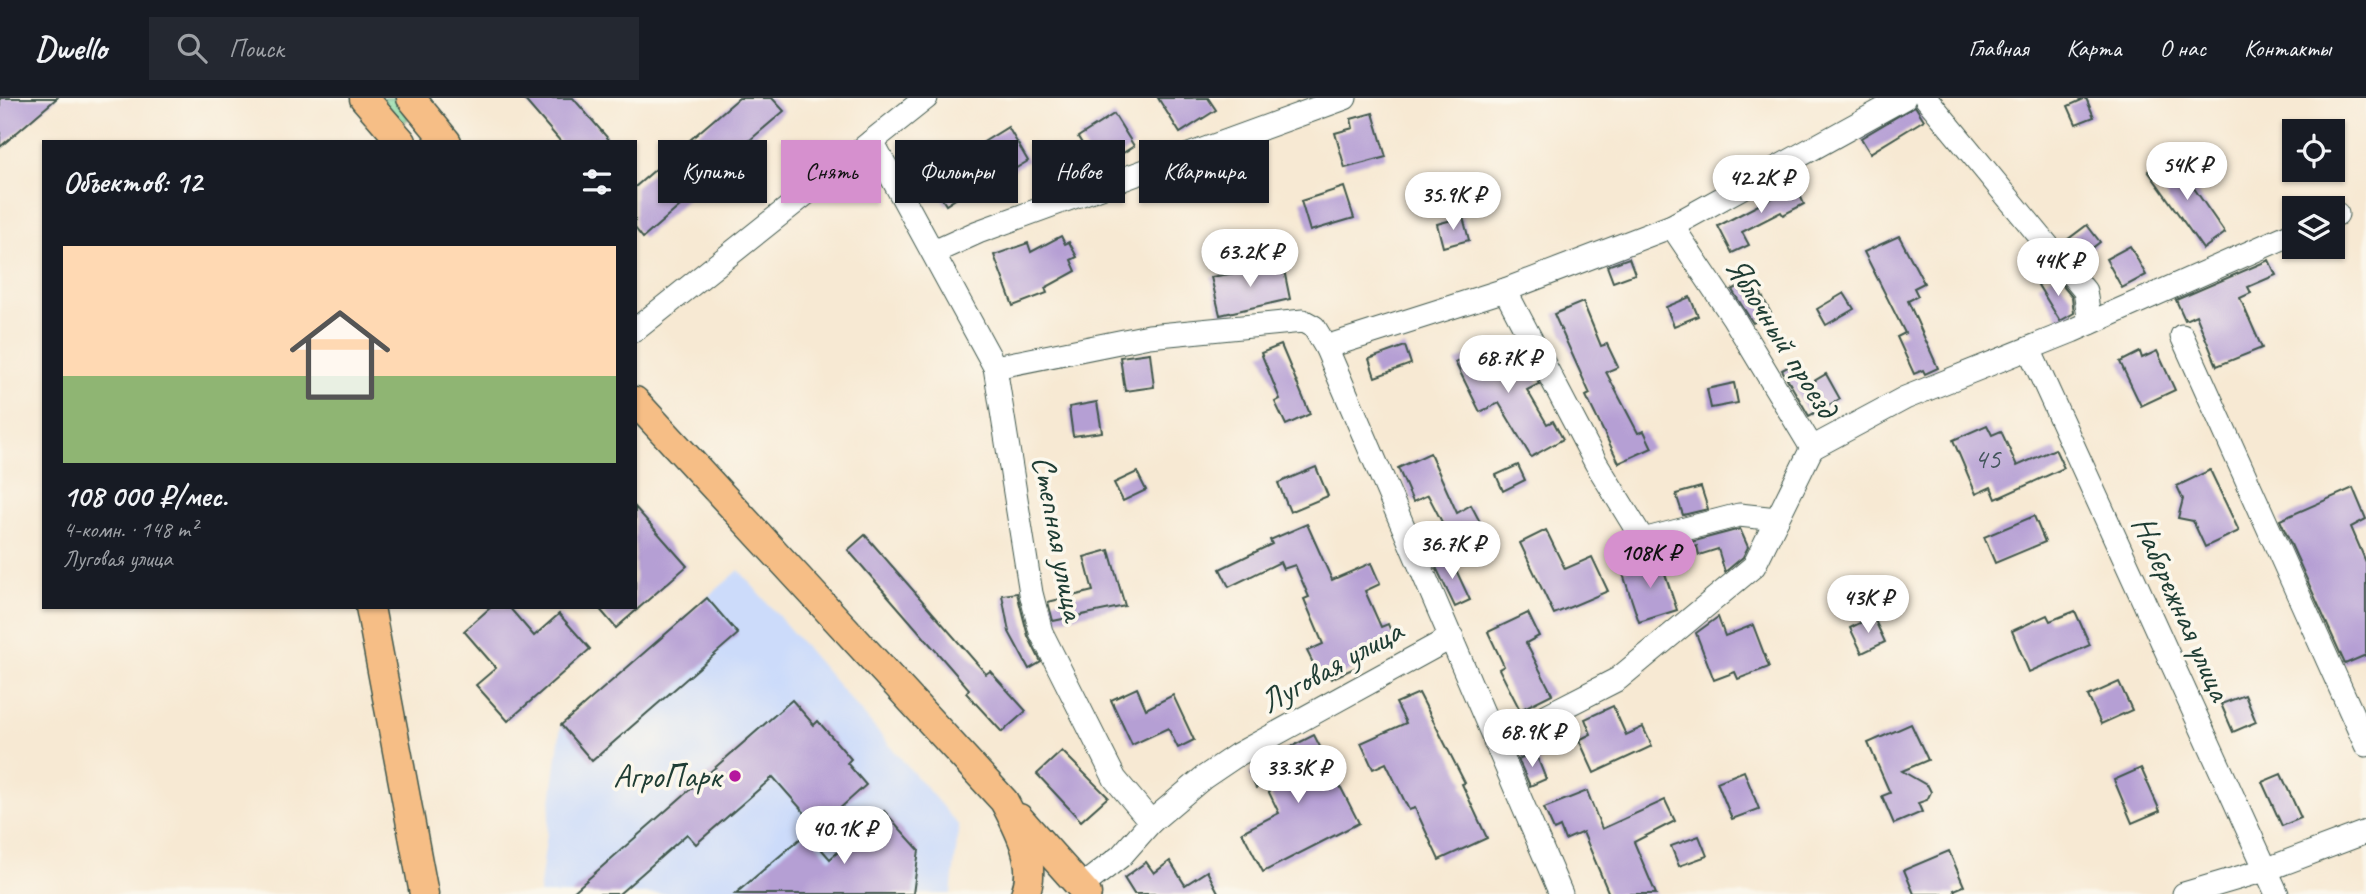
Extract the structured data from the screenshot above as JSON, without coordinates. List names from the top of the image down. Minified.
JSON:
{"streets":{"street":["Яблочный проезд","Степная улица","Набережная улица","Луговая улица"]},"crossings":[["Степная улица","Луговая улица"]],"places":["АгроПарк"],"house_numbers":["45"],"page":{"header":"Dwello","search":"Поиск","nav":["Главная","Карта","О нас","Контакты"],"chip":["Купить","Снять","Фильтры","Новое","Квартира"],"heading":"Объектов: 12","price":["54K ₽","42.2K ₽","35.9K ₽","63.2K ₽","44K ₽","68.7K ₽","36.7K ₽","108K ₽","43K ₽","68.9K ₽","33.3K ₽","40.1K ₽"],"list":[{"name":"108 000 ₽/мес.","note":"4-комн. · 148 m² · Луговая улица"}]}}
